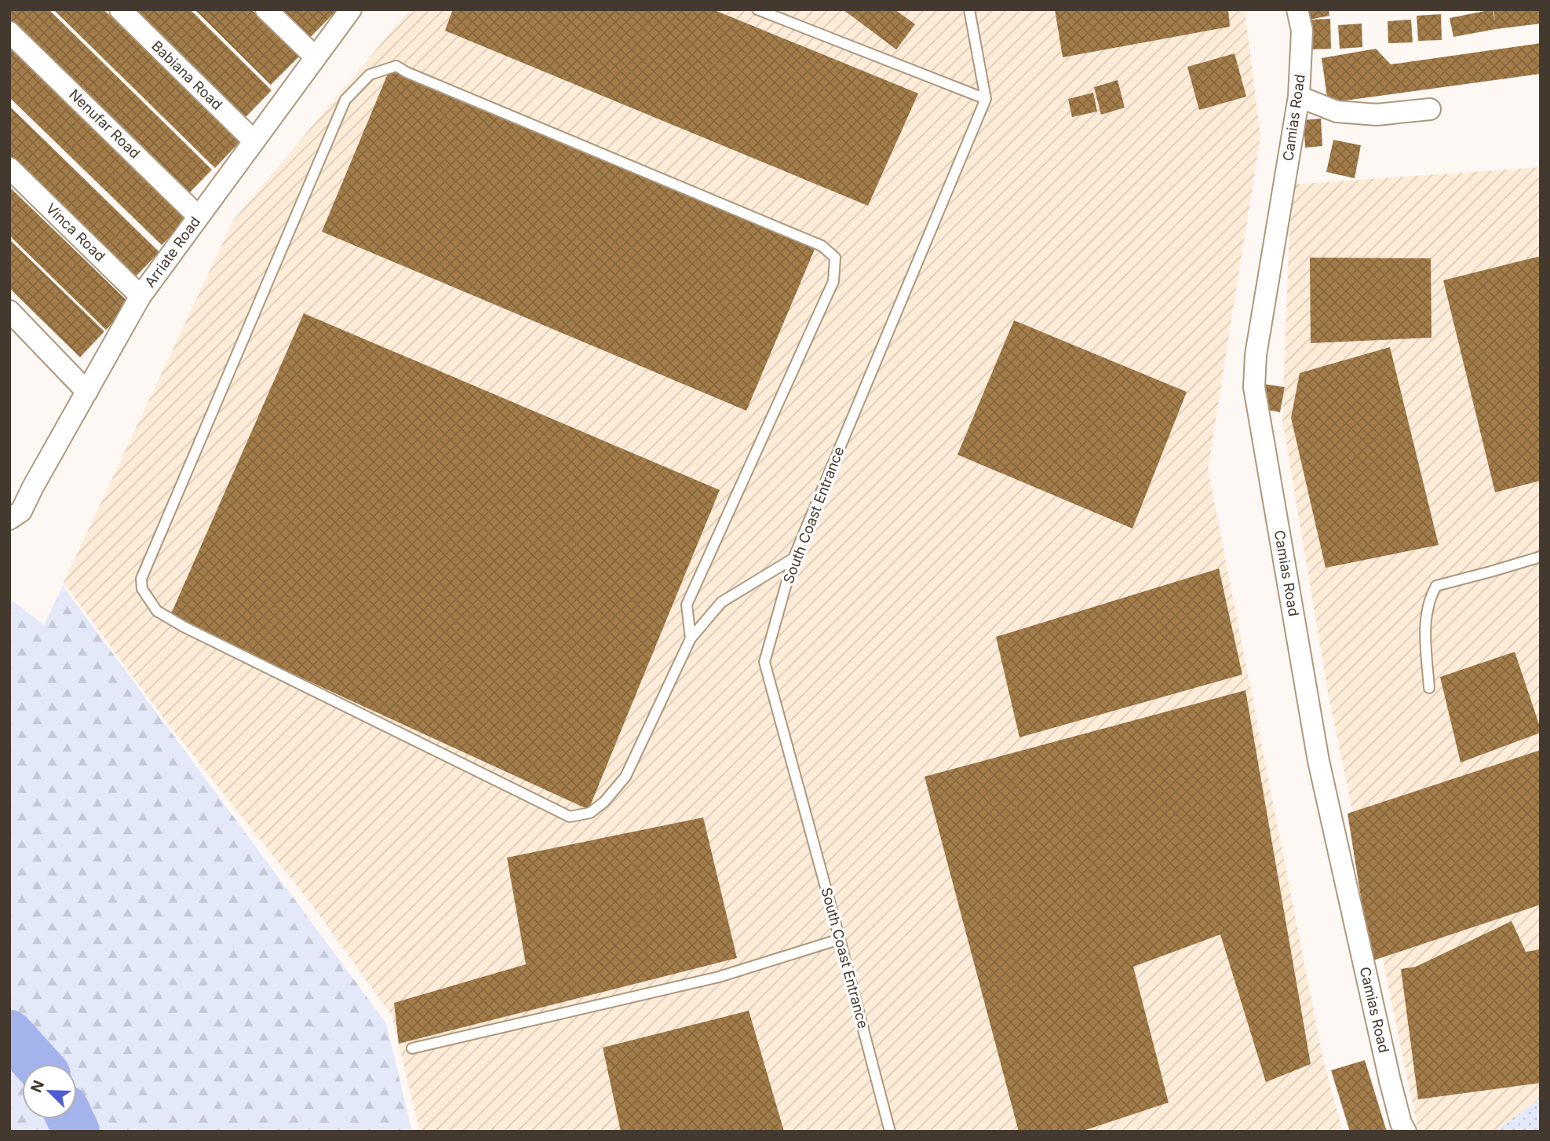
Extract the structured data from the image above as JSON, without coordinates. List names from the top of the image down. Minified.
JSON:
{"streets":{"street":["Babiana Road","Camias Road","Nenufar Road","Vinca Road","Arriate Road"],"lane":["South Coast Entrance"]},"crossings":[["Babiana Road","Arriate Road"],["Nenufar Road","Arriate Road"],["Vinca Road","Arriate Road"]],"north":"top left"}
